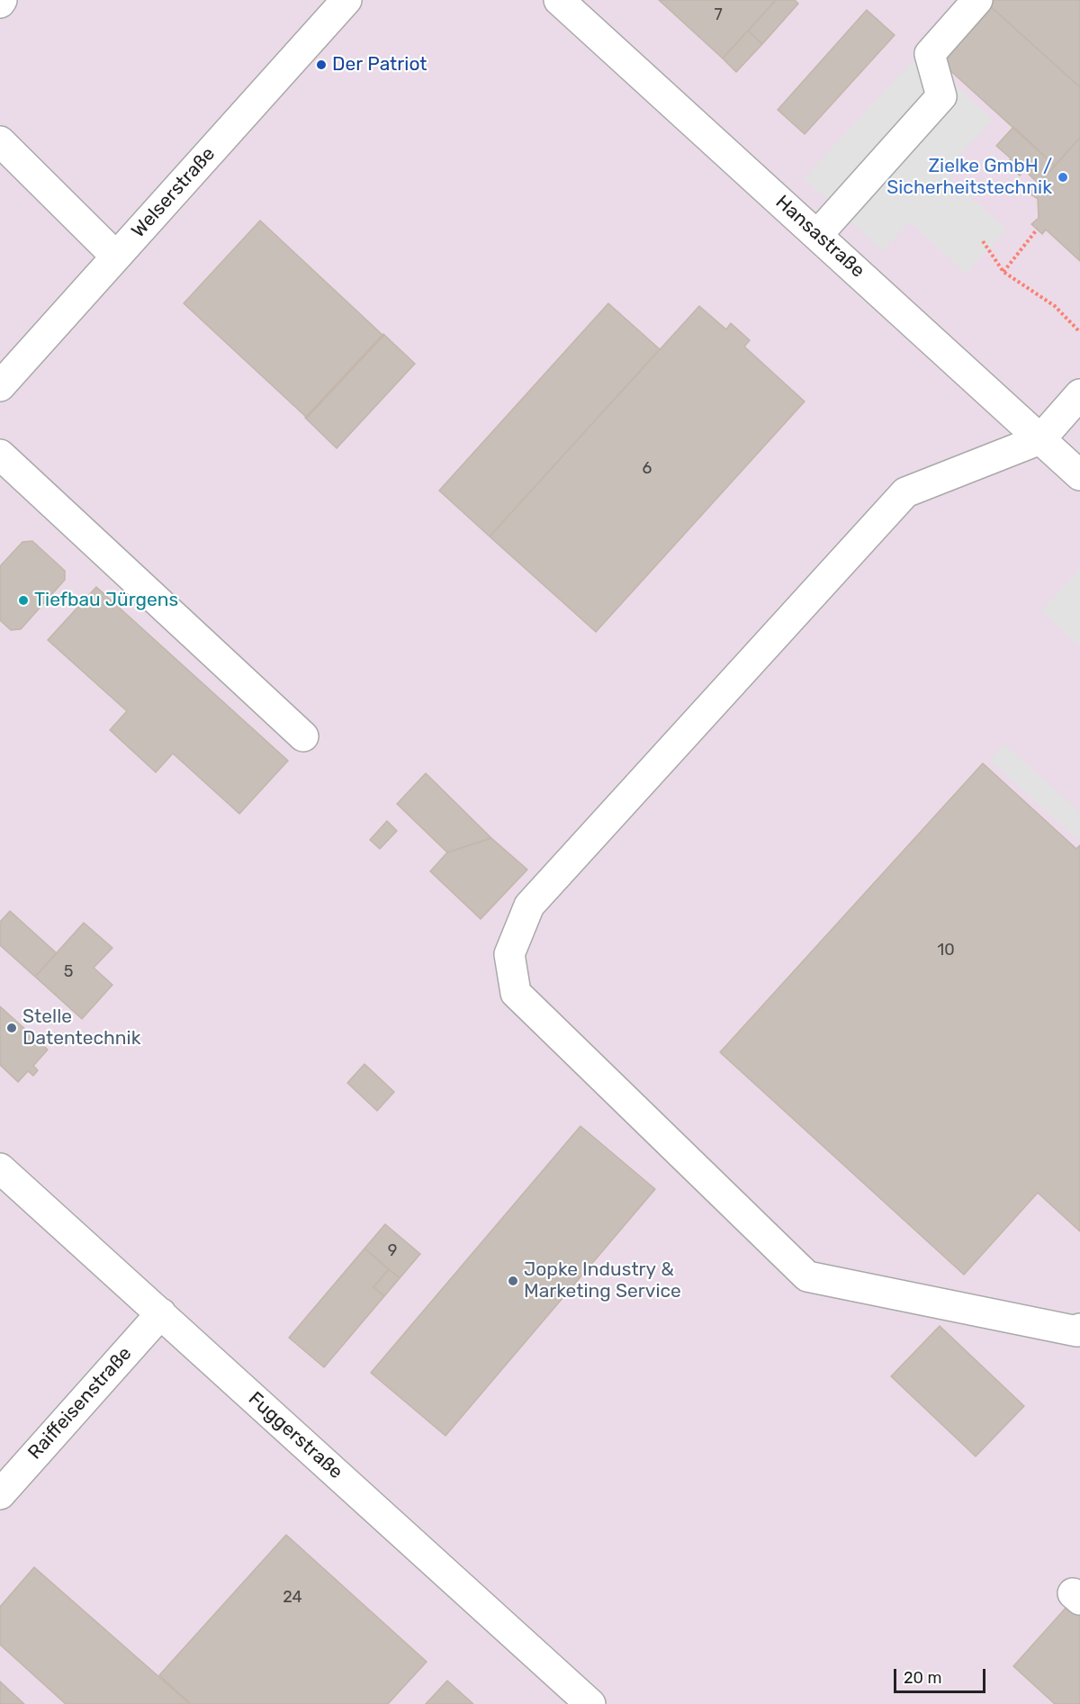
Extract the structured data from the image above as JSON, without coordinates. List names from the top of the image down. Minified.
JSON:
{"streets":{"street":["Welserstraße","Hansastraße","Raiffeisenstraße","Fuggerstraße"]},"crossings":[["Raiffeisenstraße","Fuggerstraße"]],"places":["Der Patriot","Zielke GmbH / Sicherheitstechnik","Tiefbau Jürgens","Stelle Datentechnik","Jopke Industry & Marketing Service"],"house_numbers":["7","6","10","5","9","24"],"scale_bar":"20 m"}
